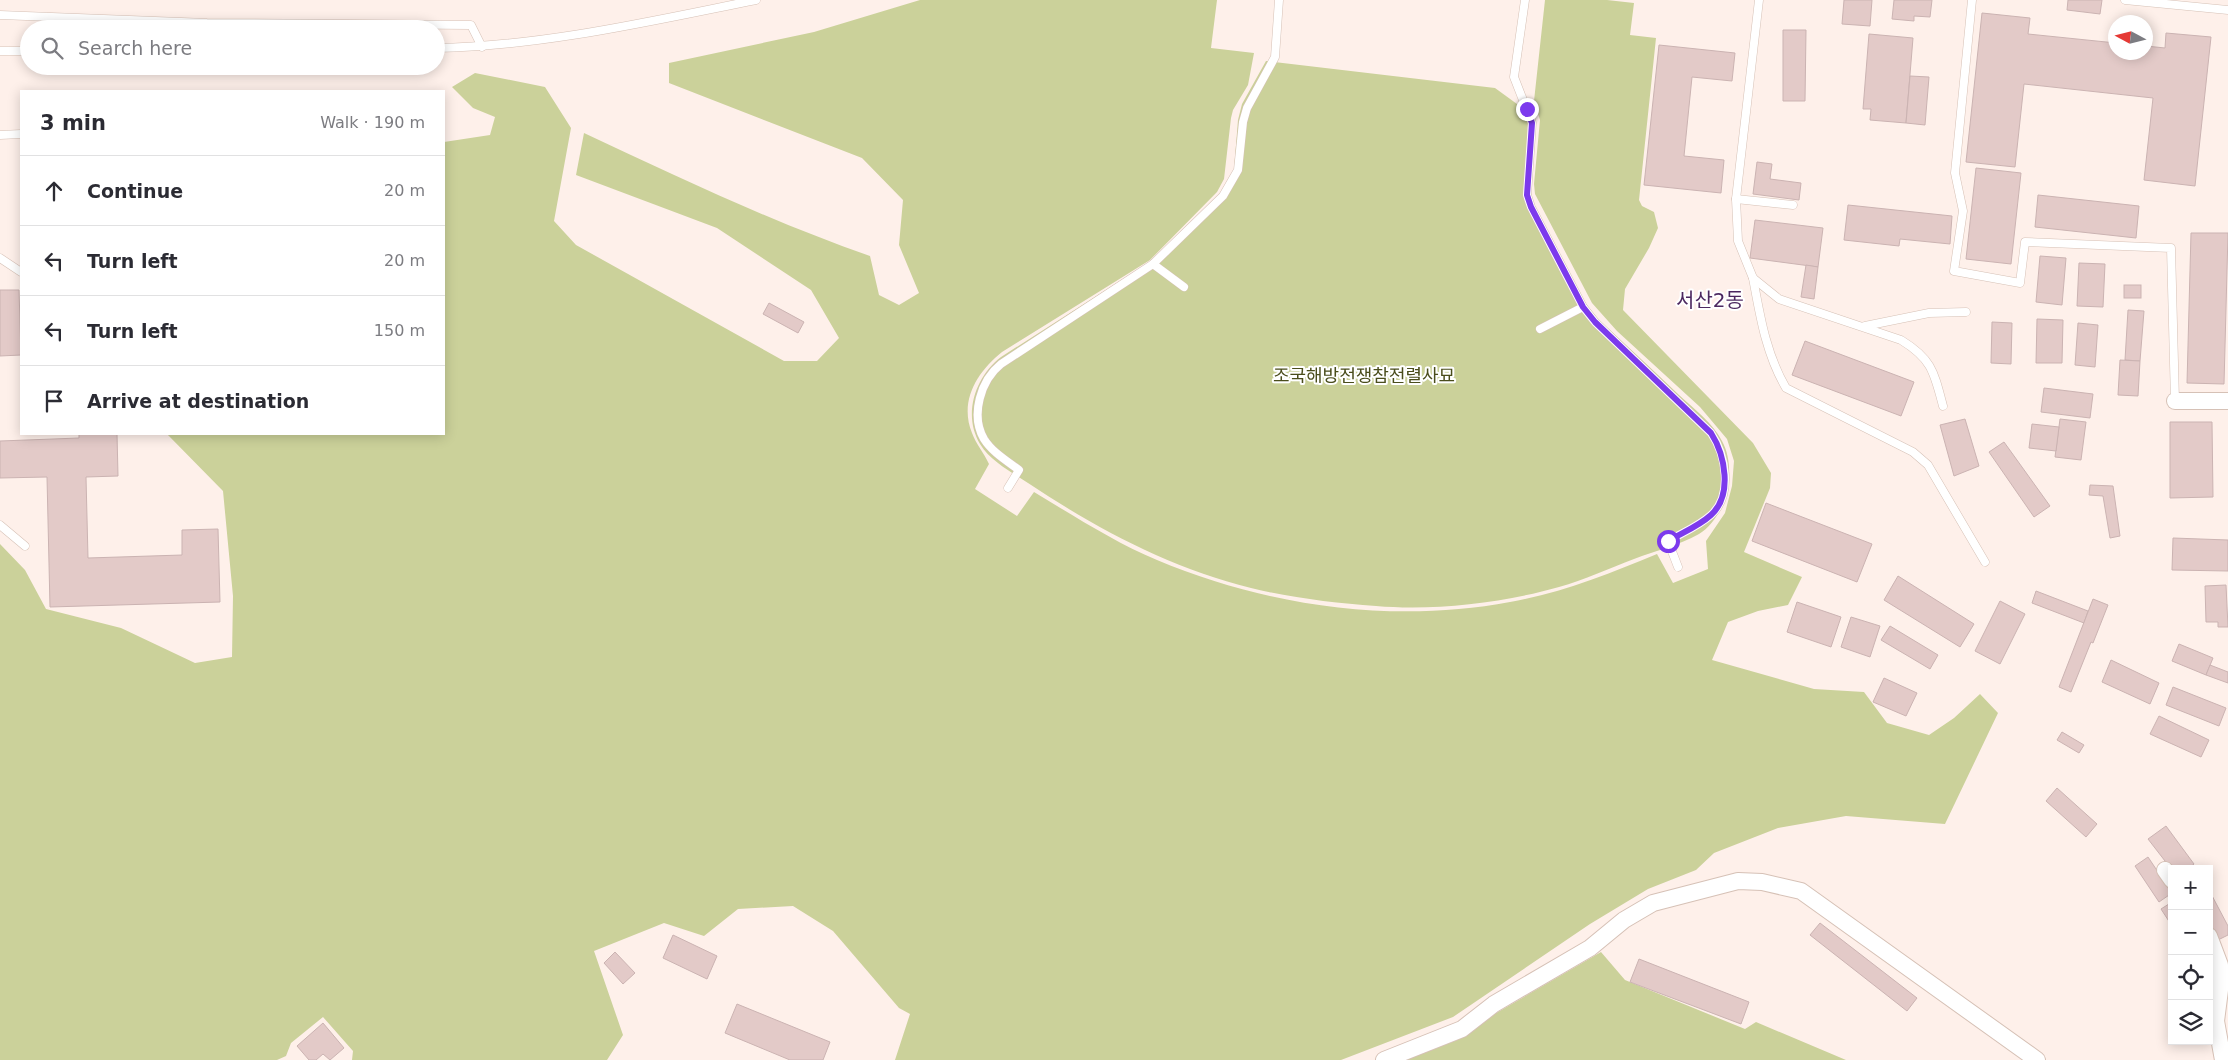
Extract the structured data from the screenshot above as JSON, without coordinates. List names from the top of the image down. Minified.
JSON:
{"districts":["서산2동"],"parks":["조국해방전쟁참전렬사묘"],"north":"left","page":{"search":"Search here","heading":["3 min","Walk · 190 m"],"list":[["Continue","20 m"],["Turn left","20 m"],["Turn left","150 m"],"Arrive at destination"],"map_buttons":["+","−"]}}
